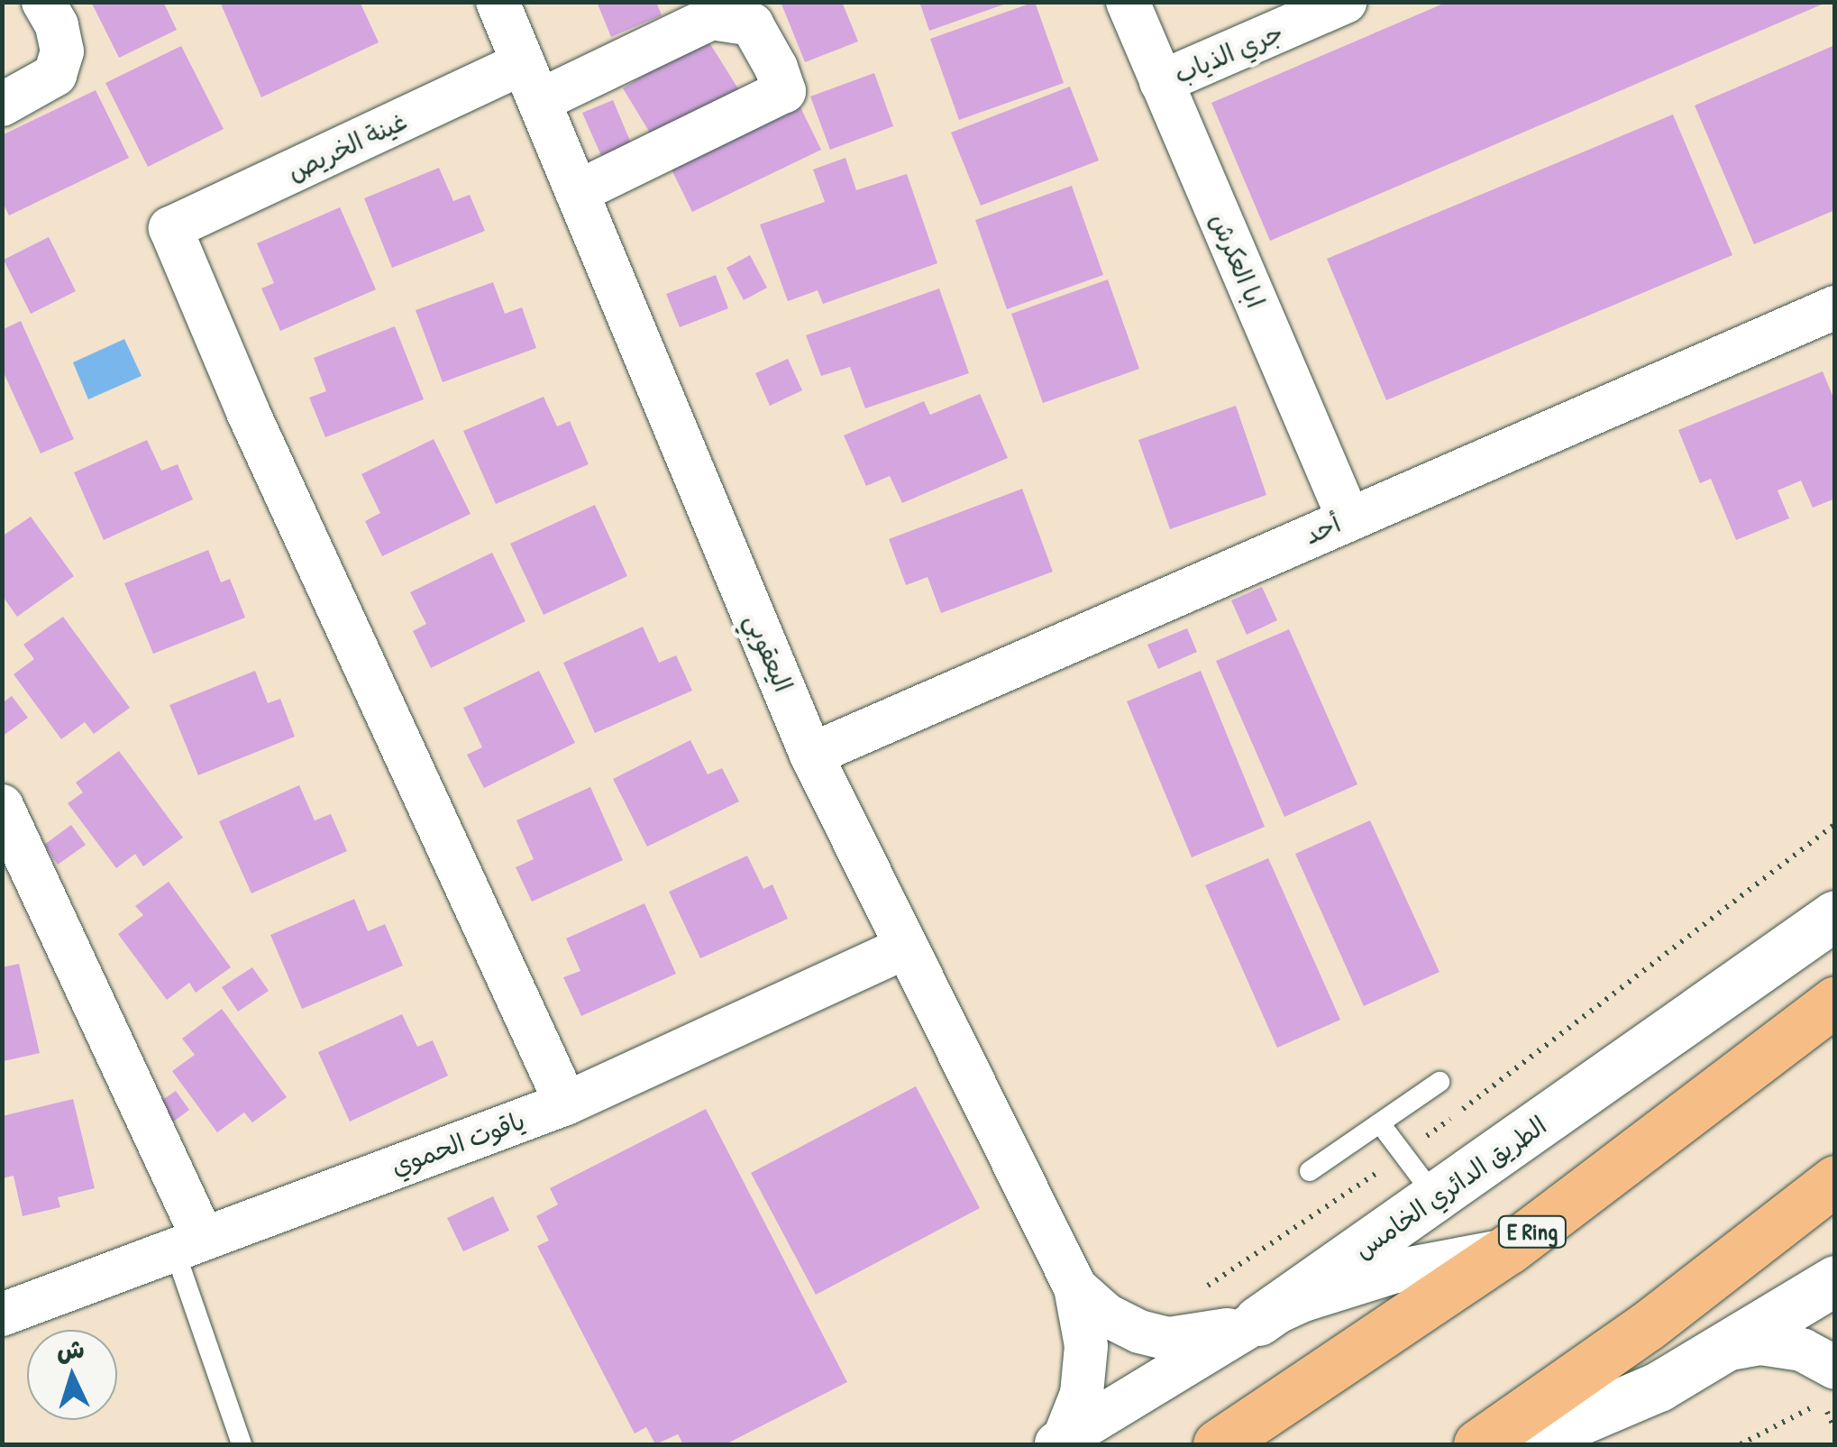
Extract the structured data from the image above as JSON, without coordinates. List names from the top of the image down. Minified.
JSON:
{"streets":{"main road":["E Ring"],"street":["جري الذياب","غينة الخريص","ابا العكرش","أحد","اليعقوبي","ياقوت الحموي","الطريق الدائري الخامس"]},"crossings":[["جري الذياب","ابا العكرش"],["غينة الخريص","اليعقوبي"],["غينة الخريص","ياقوت الحموي"],["ابا العكرش","أحد"],["أحد","اليعقوبي"],["اليعقوبي","ياقوت الحموي"],["اليعقوبي","الطريق الدائري الخامس"]],"north":"top"}
